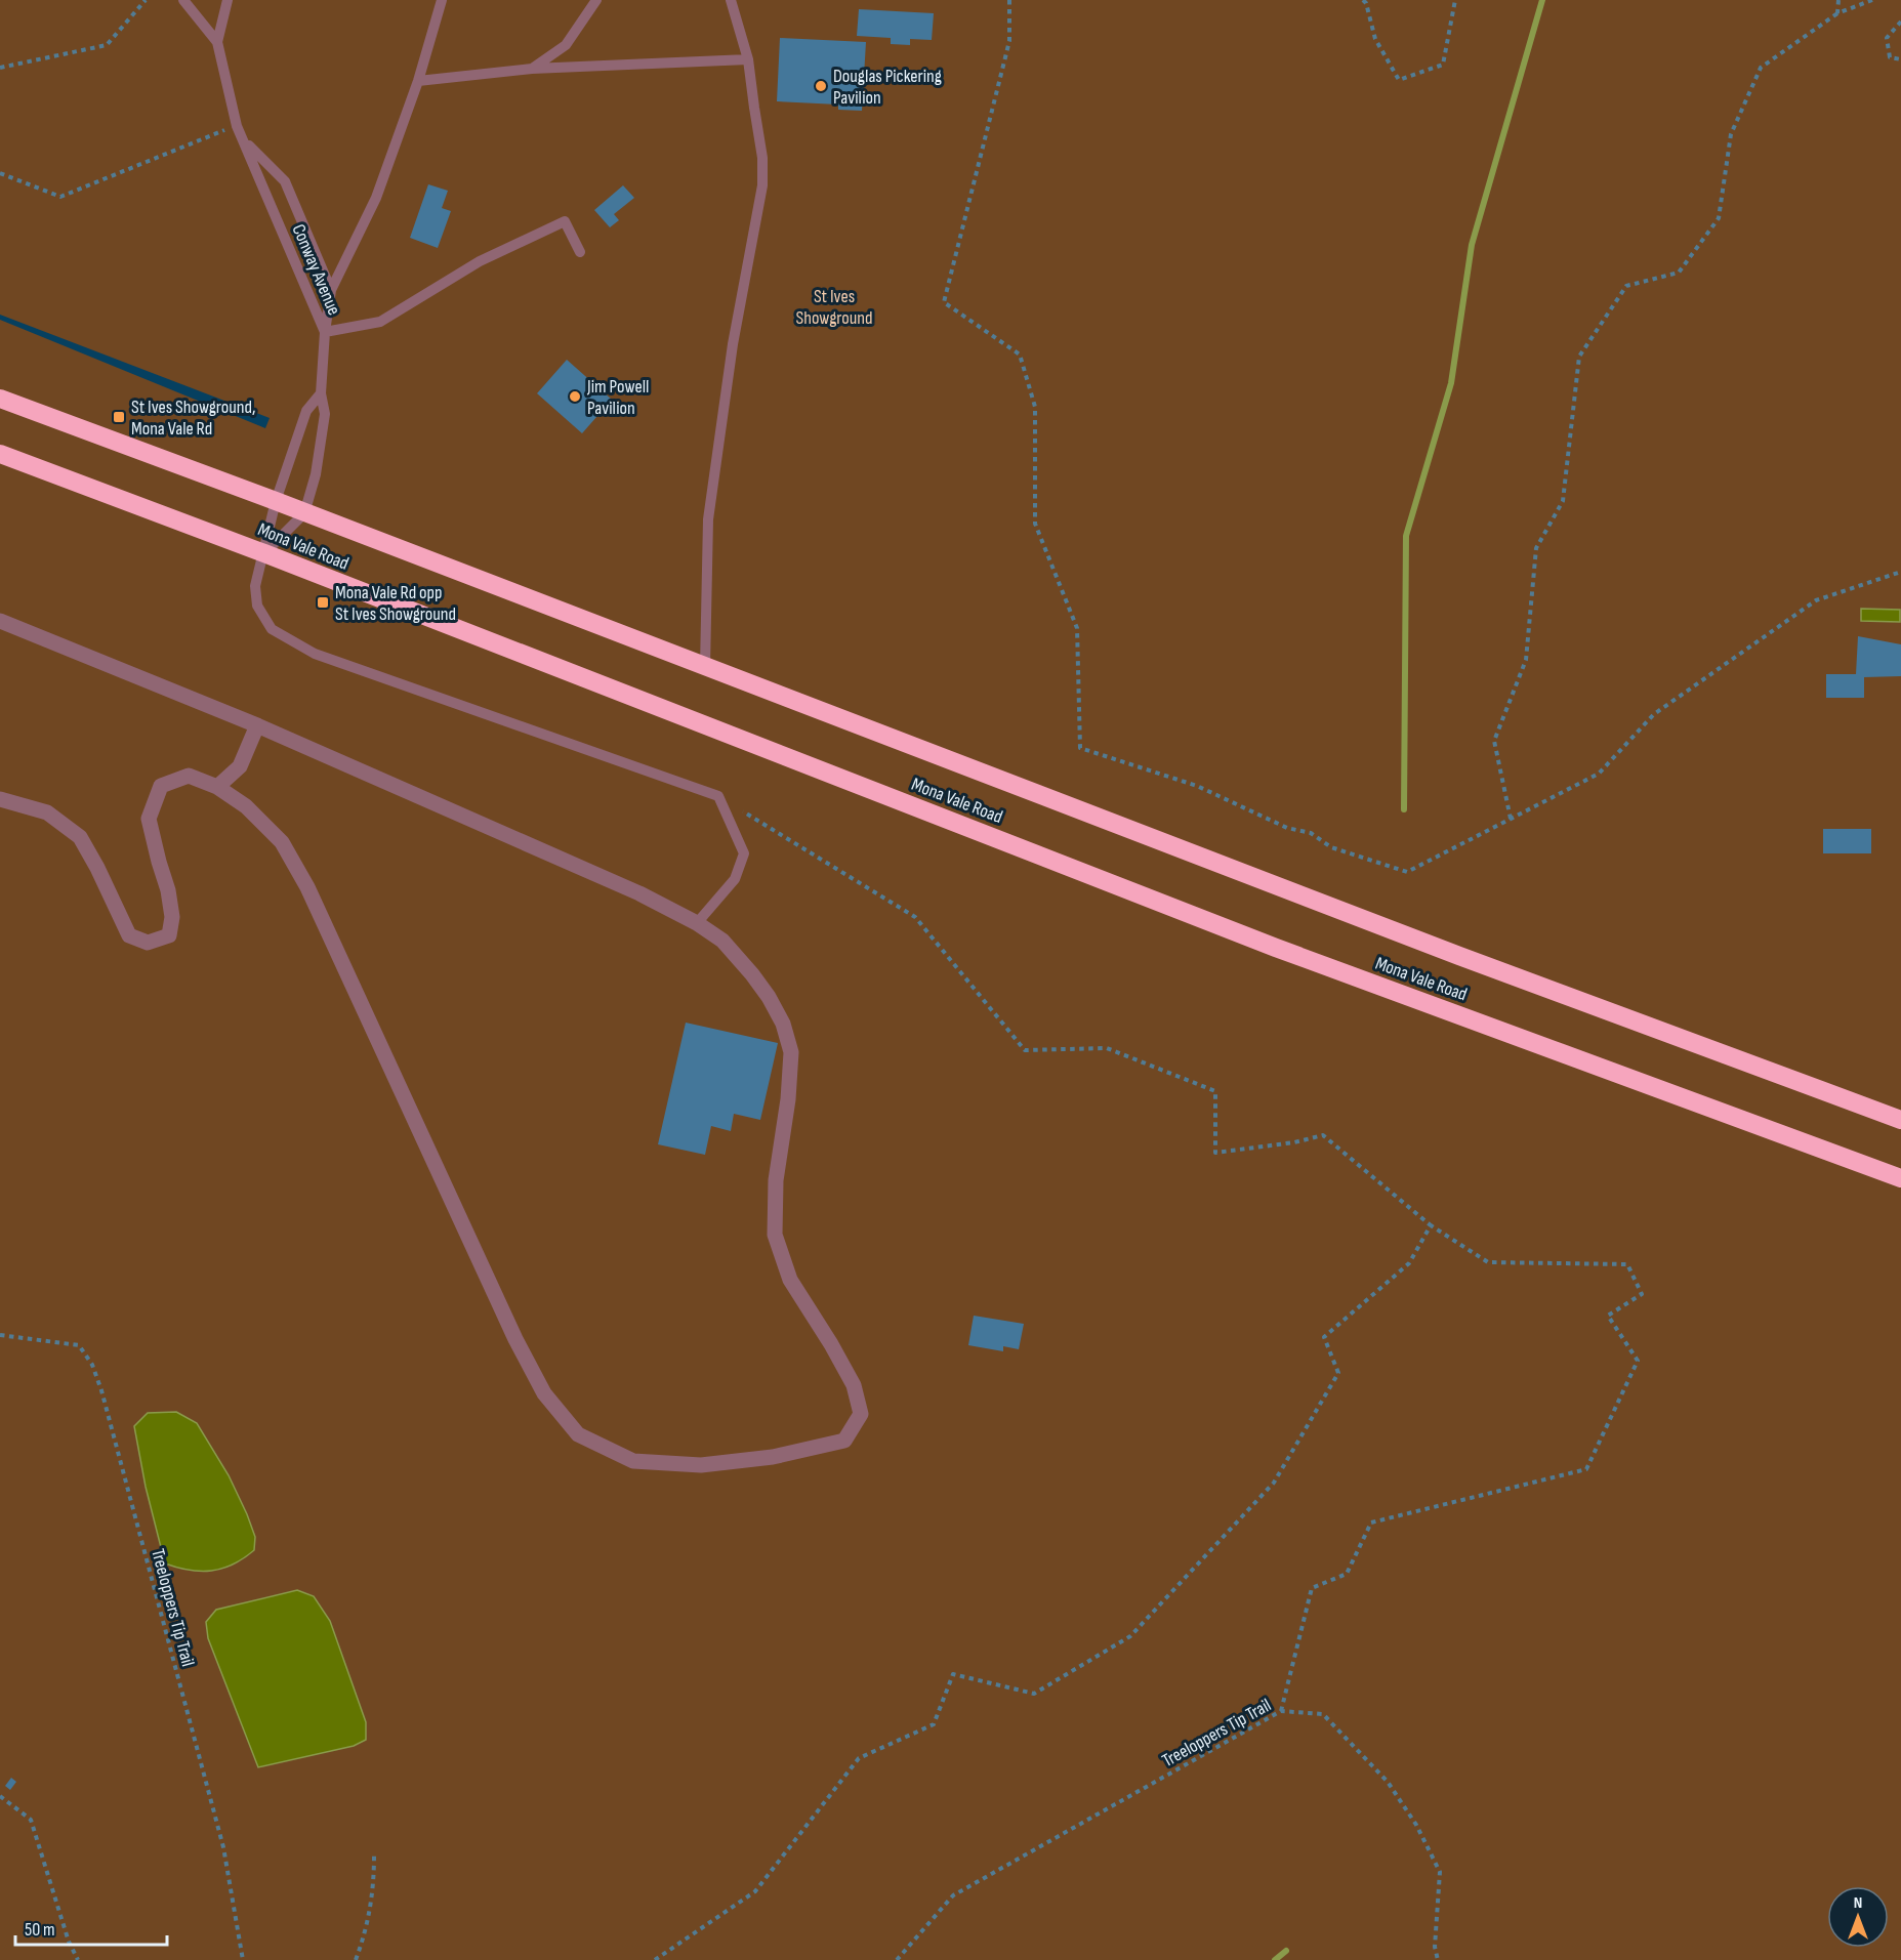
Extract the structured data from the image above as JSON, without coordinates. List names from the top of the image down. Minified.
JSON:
{"streets":{"highway":["Mona Vale Road"],"lane":["Conway Avenue"],"path":["Treeloppers Tip Trail"]},"parks":["St Ives Showground"],"places":{"other":["Douglas Pickering Pavilion","Jim Powell Pavilion"],"transit":["St Ives Showground, Mona Vale Rd","Mona Vale Rd opp St Ives Showground"]},"scale_bar":"50 m","north":"top"}
